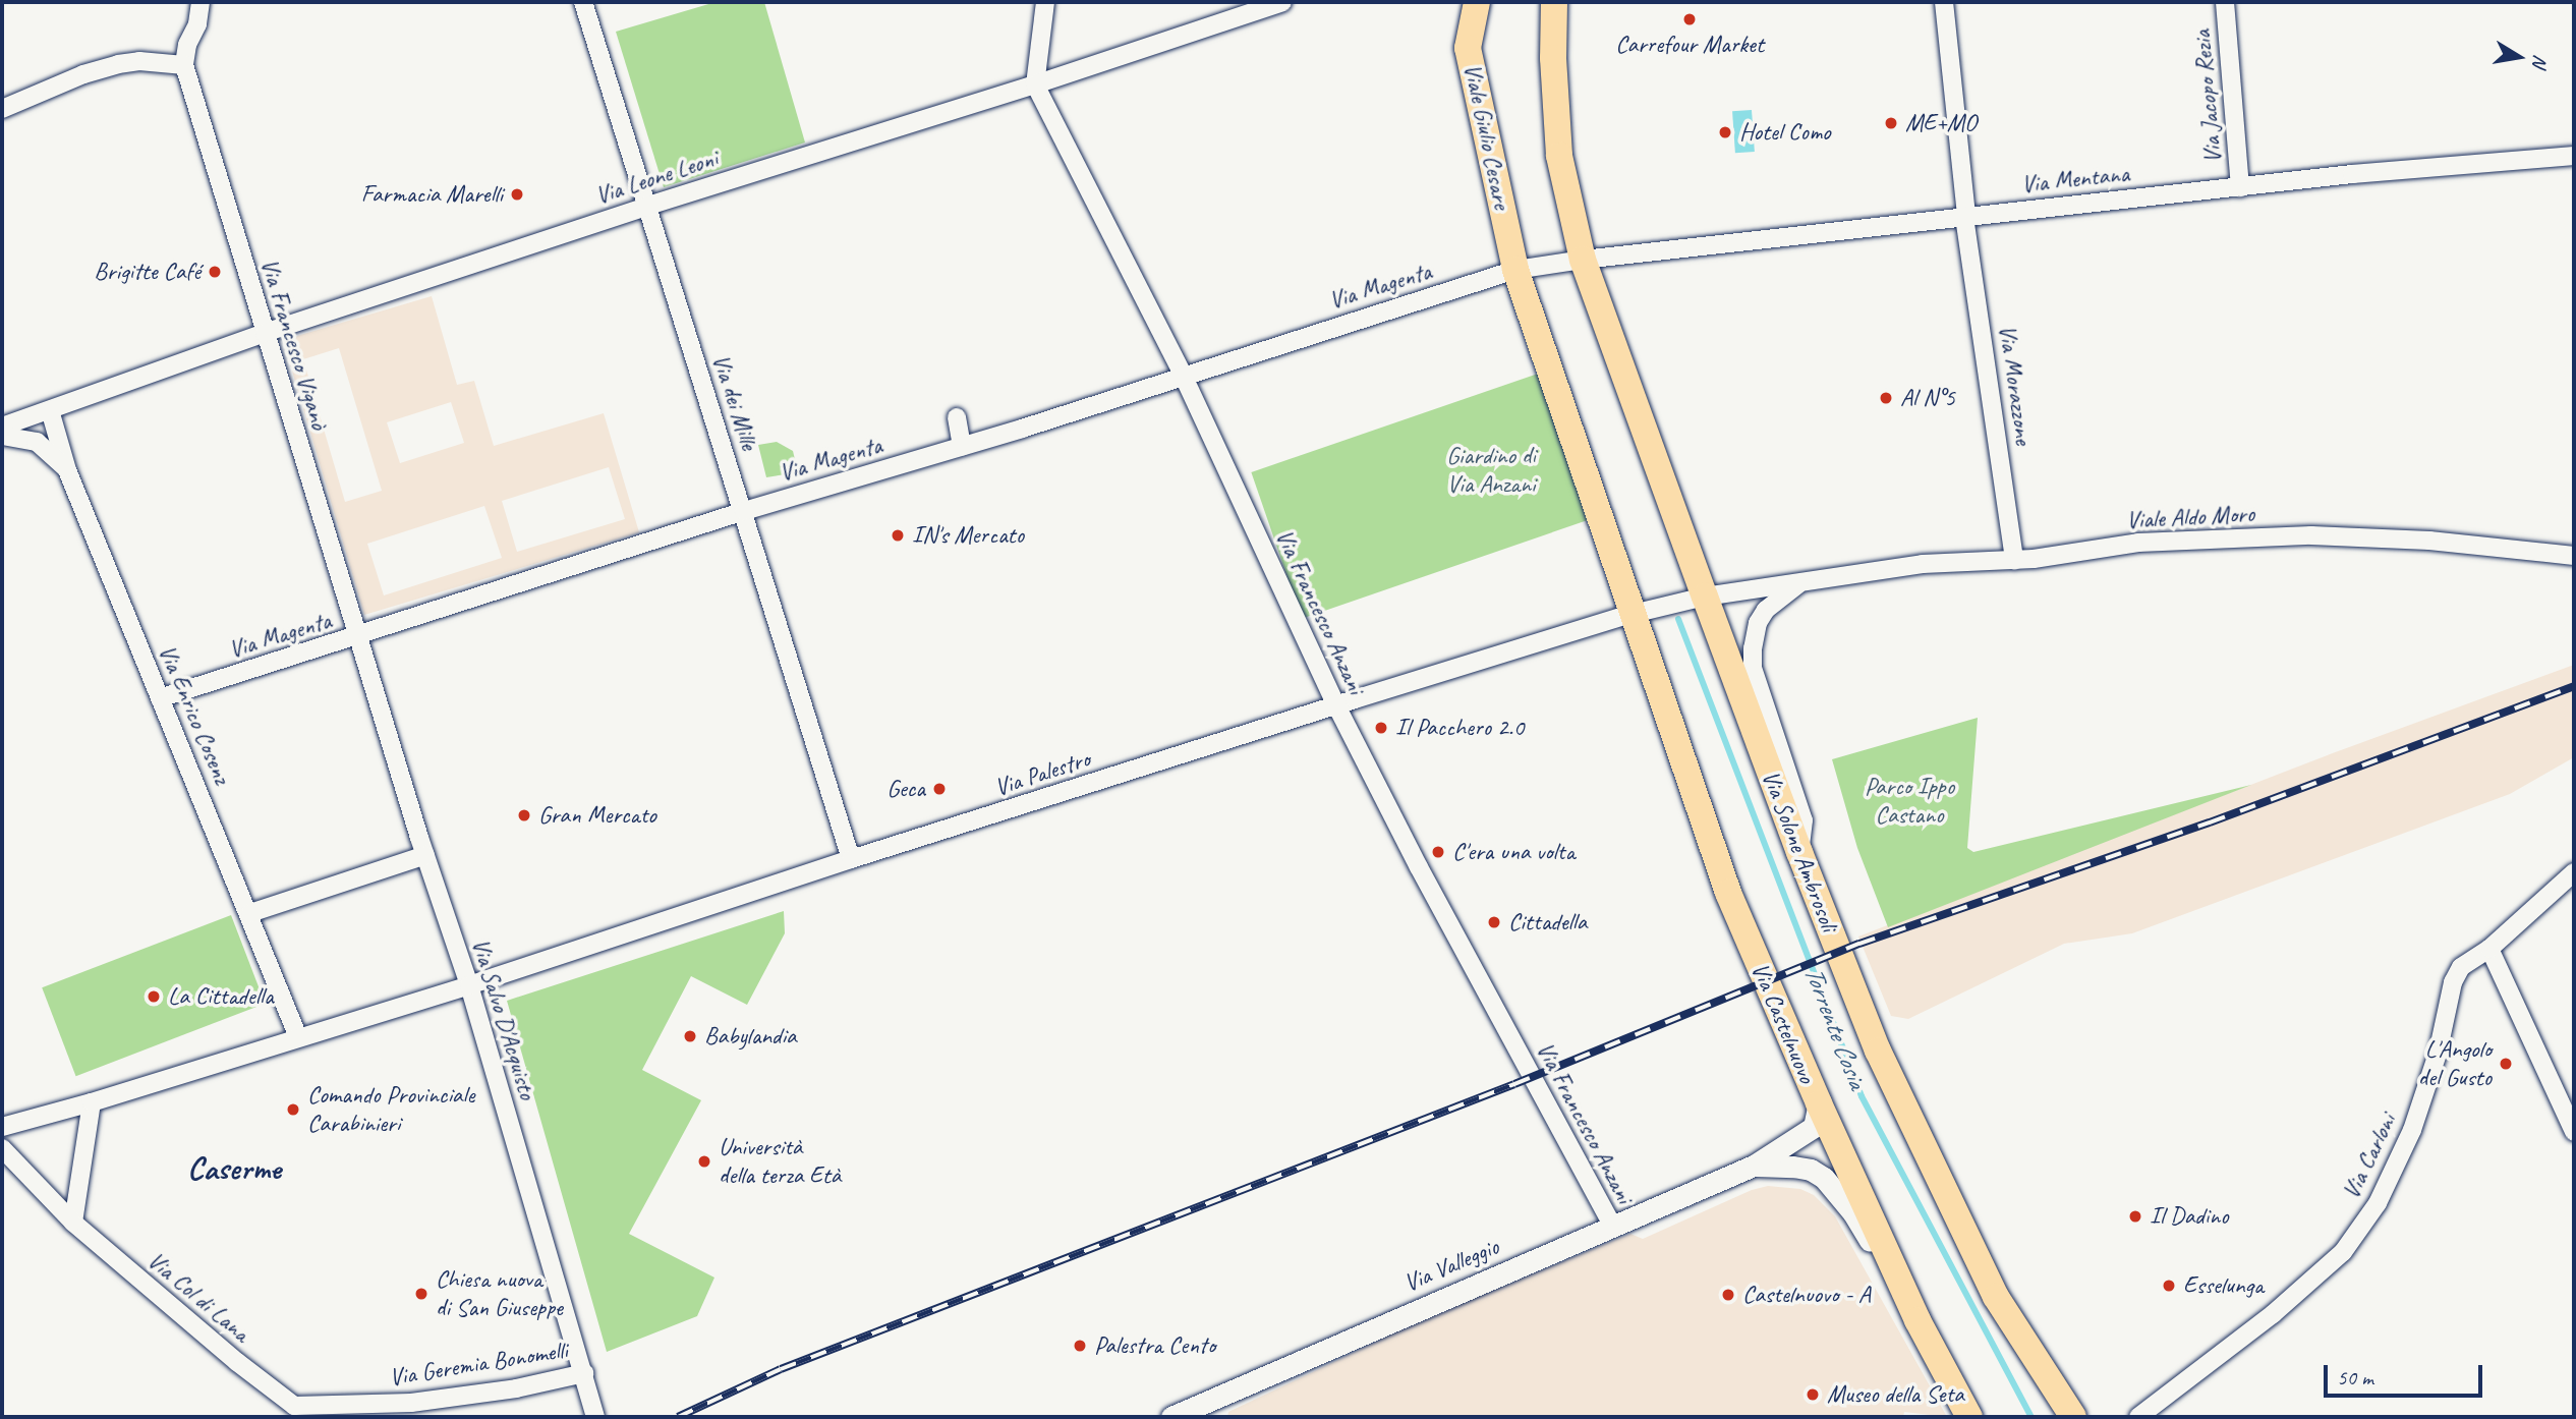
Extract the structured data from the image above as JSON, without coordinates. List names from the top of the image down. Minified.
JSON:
{"streets":{"main road":["Viale Giulio Cesare","Via Solone Ambrosoli","Via Castelnuovo"],"street":["Via Jacopo Rezia","Via Leone Leoni","Via Mentana","Via Magenta","Via Francesco Viganò","Via Morazzone","Via dei Mille","Viale Aldo Moro","Via Francesco Anzani","Via Enrico Cosenz","Via Palestro","Via Salvo D'Acquisto","Via Carloni","Via Valleggio","Via Col di Lana","Via Geremia Bonomelli"]},"crossings":[["Via Jacopo Rezia","Via Mentana"],["Viale Giulio Cesare","Via Magenta"],["Via Leone Leoni","Via Francesco Viganò"],["Via Leone Leoni","Via dei Mille"],["Via Leone Leoni","Via Francesco Anzani"],["Via Leone Leoni","Via Enrico Cosenz"],["Via Mentana","Via Morazzone"],["Via Mentana","Via Solone Ambrosoli"],["Via Magenta","Via Francesco Viganò"],["Via Magenta","Via dei Mille"],["Via Magenta","Via Francesco Anzani"],["Via Magenta","Via Enrico Cosenz"],["Via Magenta","Via Salvo D'Acquisto"],["Via Francesco Viganò","Via Salvo D'Acquisto"],["Via Morazzone","Viale Aldo Moro"],["Via dei Mille","Via Palestro"],["Viale Aldo Moro","Via Palestro"],["Viale Aldo Moro","Via Solone Ambrosoli"],["Viale Aldo Moro","Via Castelnuovo"],["Via Francesco Anzani","Via Palestro"],["Via Francesco Anzani","Via Valleggio"],["Via Enrico Cosenz","Via Palestro"],["Via Palestro","Via Salvo D'Acquisto"],["Via Palestro","Via Castelnuovo"],["Via Salvo D'Acquisto","Via Geremia Bonomelli"],["Via Castelnuovo","Via Valleggio"],["Via Col di Lana","Via Geremia Bonomelli"]],"districts":["Caserme"],"water":["Torrente Cosia"],"parks":["Giardino di Via Anzani","Parco Ippo Castano"],"places":["Carrefour Market","ME+MO","Hotel Como","Farmacia Marelli","Brigitte Café","Al N°5","IN's Mercato","Il Pacchero 2.0","Geca","Gran Mercato","C'era una volta","Cittadella","La Cittadella","Babylandia","L'Angolo del Gusto","Comando Provinciale Carabinieri","Università della terza Età","Il Dadino","Esselunga","Chiesa nuova di San Giuseppe","Castelnuovo - A","Palestra Cento","Museo della Seta"],"scale_bar":"50 m","north":"right"}
